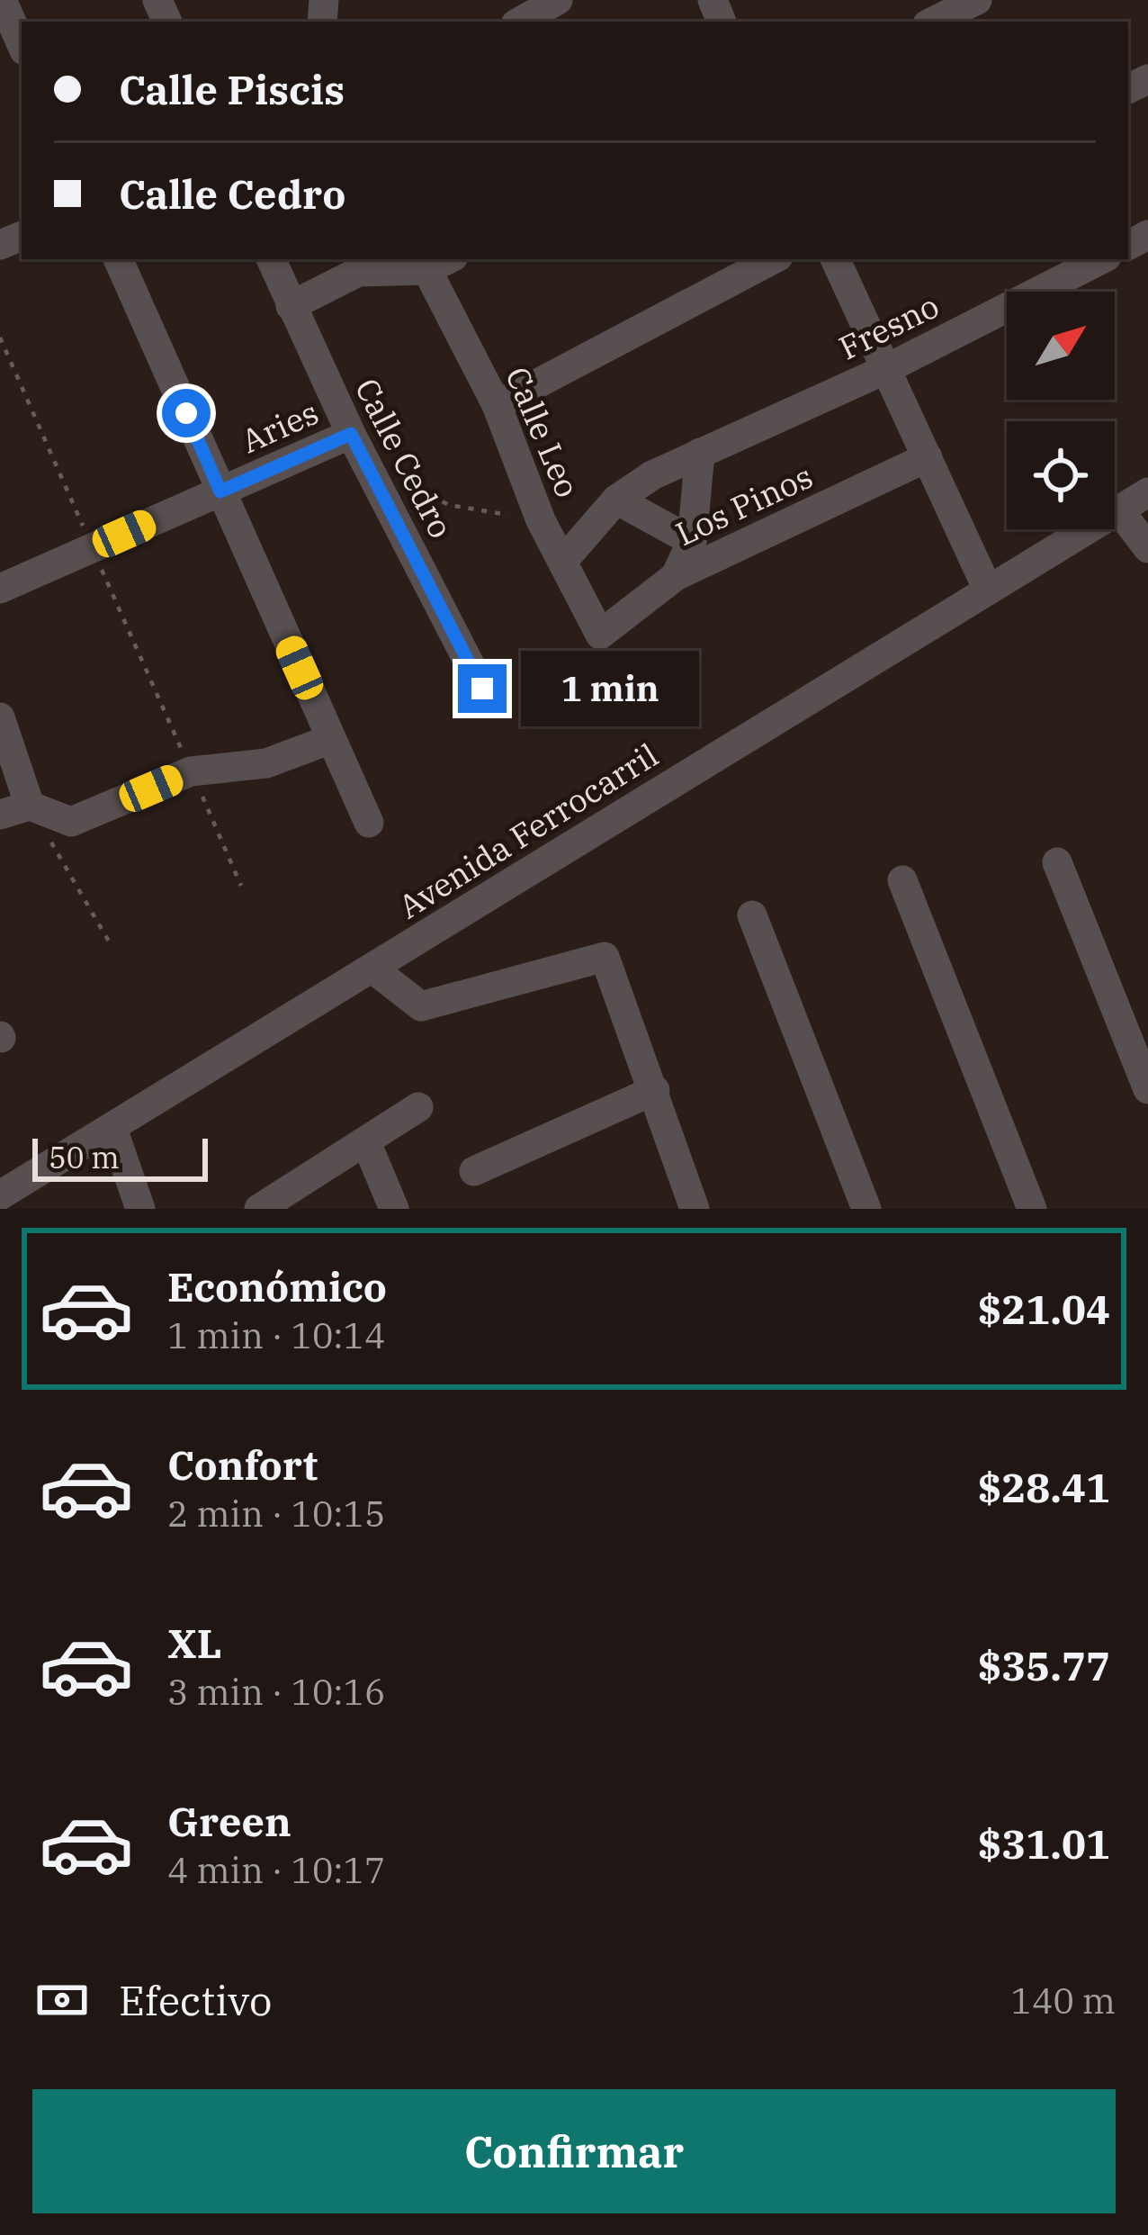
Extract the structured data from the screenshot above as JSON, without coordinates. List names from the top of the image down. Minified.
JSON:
{"streets":{"street":["Fresno","Aries","Calle Leo","Calle Cedro","Los Pinos","Avenida Ferrocarril"]},"crossings":[["Fresno","Calle Leo"],["Aries","Calle Cedro"],["Calle Leo","Los Pinos"]],"scale_bar":"50 m","north":"top right","page":{"banner":["Calle Piscis","Calle Cedro"],"bubble":"1 min","scale":"50 m","list":[{"name":"Económico","note":"1 min · 10:14","value":"$21.04"},{"name":"Confort","note":"2 min · 10:15","value":"$28.41"},{"name":"XL","note":"3 min · 10:16","value":"$35.77"},{"name":"Green","note":"4 min · 10:17","value":"$31.01"}],"pay":["Efectivo","140 m"],"buttons":"Confirmar"}}
